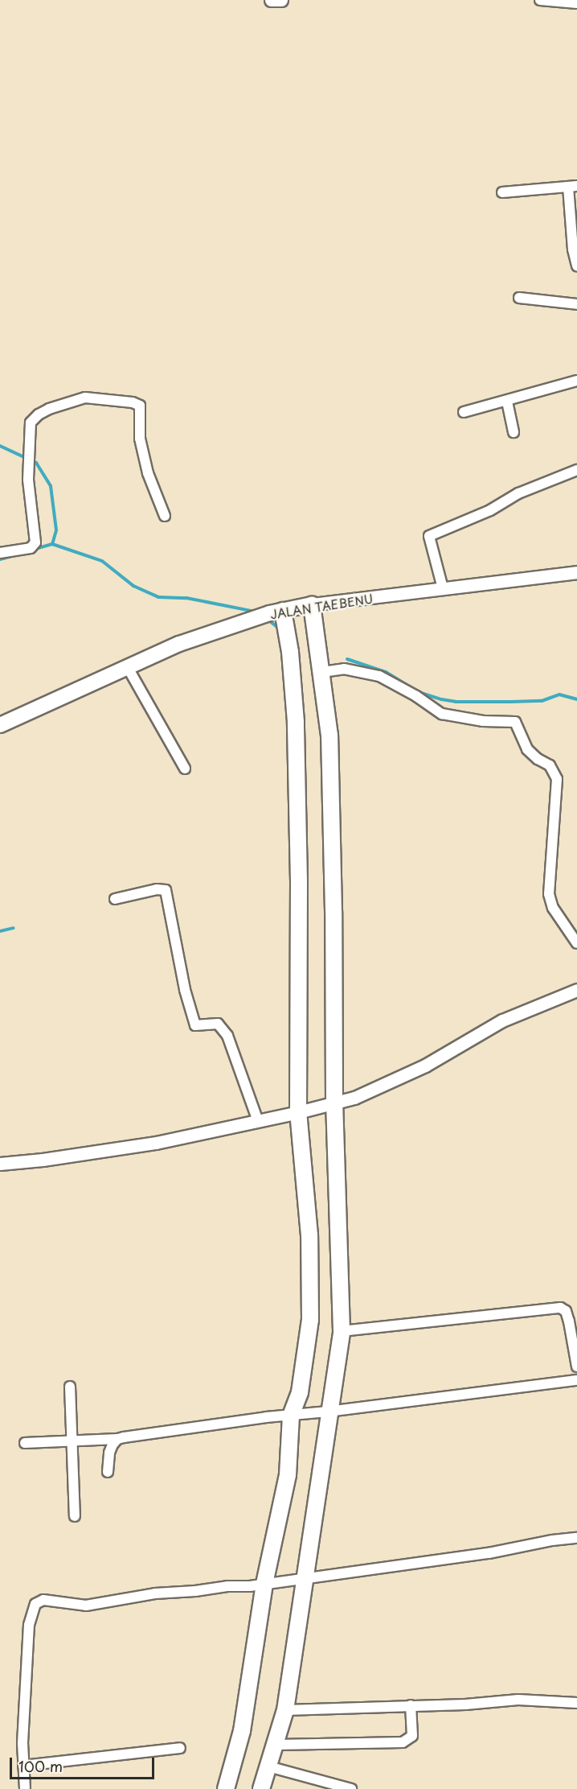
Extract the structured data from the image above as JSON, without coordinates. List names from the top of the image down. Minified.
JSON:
{"streets":{"main road":["JALAN TAEBENU"]},"scale_bar":"100 m"}
